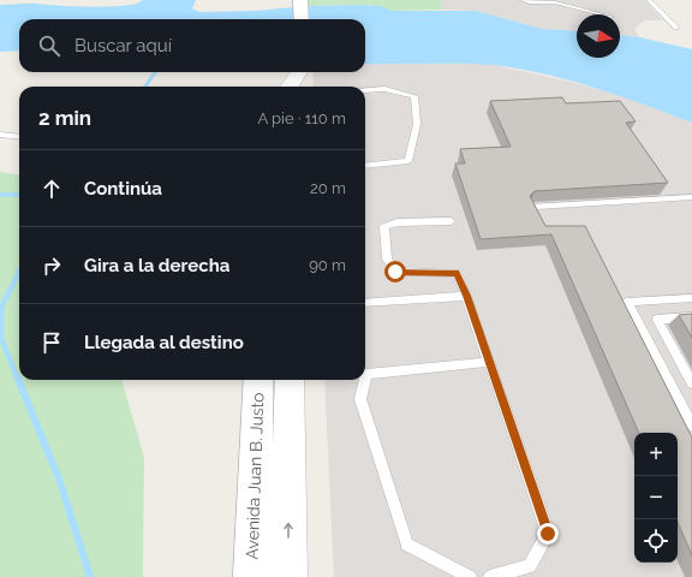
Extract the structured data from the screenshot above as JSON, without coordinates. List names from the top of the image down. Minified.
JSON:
{"streets":{"main road":["Avenida Juan B. Justo"]},"north":"right","page":{"search":"Buscar aquí","heading":["2 min","A pie · 110 m"],"list":[["Continúa","20 m"],["Gira a la derecha","90 m"],"Llegada al destino"],"map_buttons":["+","−"]}}
